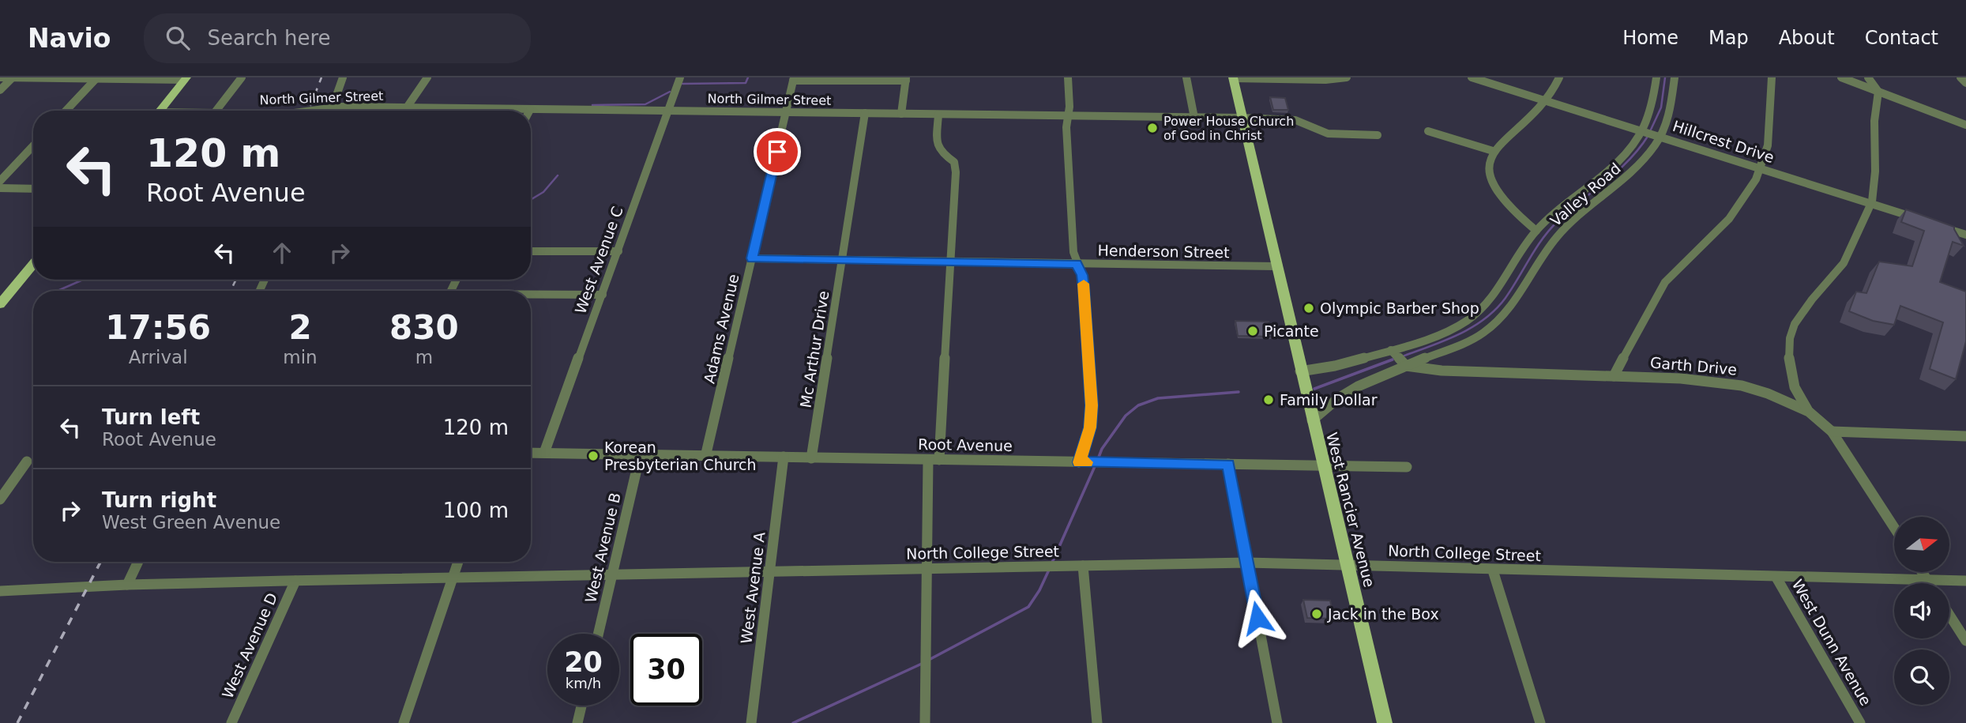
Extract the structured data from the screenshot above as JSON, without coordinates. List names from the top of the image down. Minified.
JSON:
{"streets":{"main road":["West Rancier Avenue"],"street":["North Gilmer Street","Hillcrest Drive","Valley Road","Henderson Street","West Avenue C","Adams Avenue","Mc Arthur Drive","Garth Drive","Root Avenue","West Avenue B","North College Street","West Avenue A","West Dunn Avenue","West Avenue D"]},"crossings":[["North Gilmer Street","West Avenue C"],["North Gilmer Street","Adams Avenue"],["North Gilmer Street","Mc Arthur Drive"],["North Gilmer Street","West Rancier Avenue"],["Hillcrest Drive","Valley Road"],["Valley Road","Garth Drive"],["Henderson Street","Adams Avenue"],["Henderson Street","Mc Arthur Drive"],["Henderson Street","West Rancier Avenue"],["West Avenue C","Root Avenue"],["Adams Avenue","Root Avenue"],["Mc Arthur Drive","Root Avenue"],["Root Avenue","West Rancier Avenue"],["Root Avenue","West Avenue B"],["Root Avenue","West Avenue A"],["West Rancier Avenue","North College Street"],["West Avenue B","North College Street"],["North College Street","West Avenue A"],["North College Street","West Dunn Avenue"],["North College Street","West Avenue D"]],"places":["Power House Church of God in Christ","Olympic Barber Shop","Picante","Family Dollar","Korean Presbyterian Church","Jack in the Box"],"north":"right","page":{"header":"Navio","search":"Search here","nav":["Home","Map","About","Contact"],"turn":["120 m","Root Avenue"],"eta":["17:56","Arrival","2","min","830","m"],"list":[{"name":"Turn left","note":"Root Avenue","value":"120 m"},{"name":"Turn right","note":"West Green Avenue","value":"100 m"}],"speed":"20 km/h","limit":"30"}}
